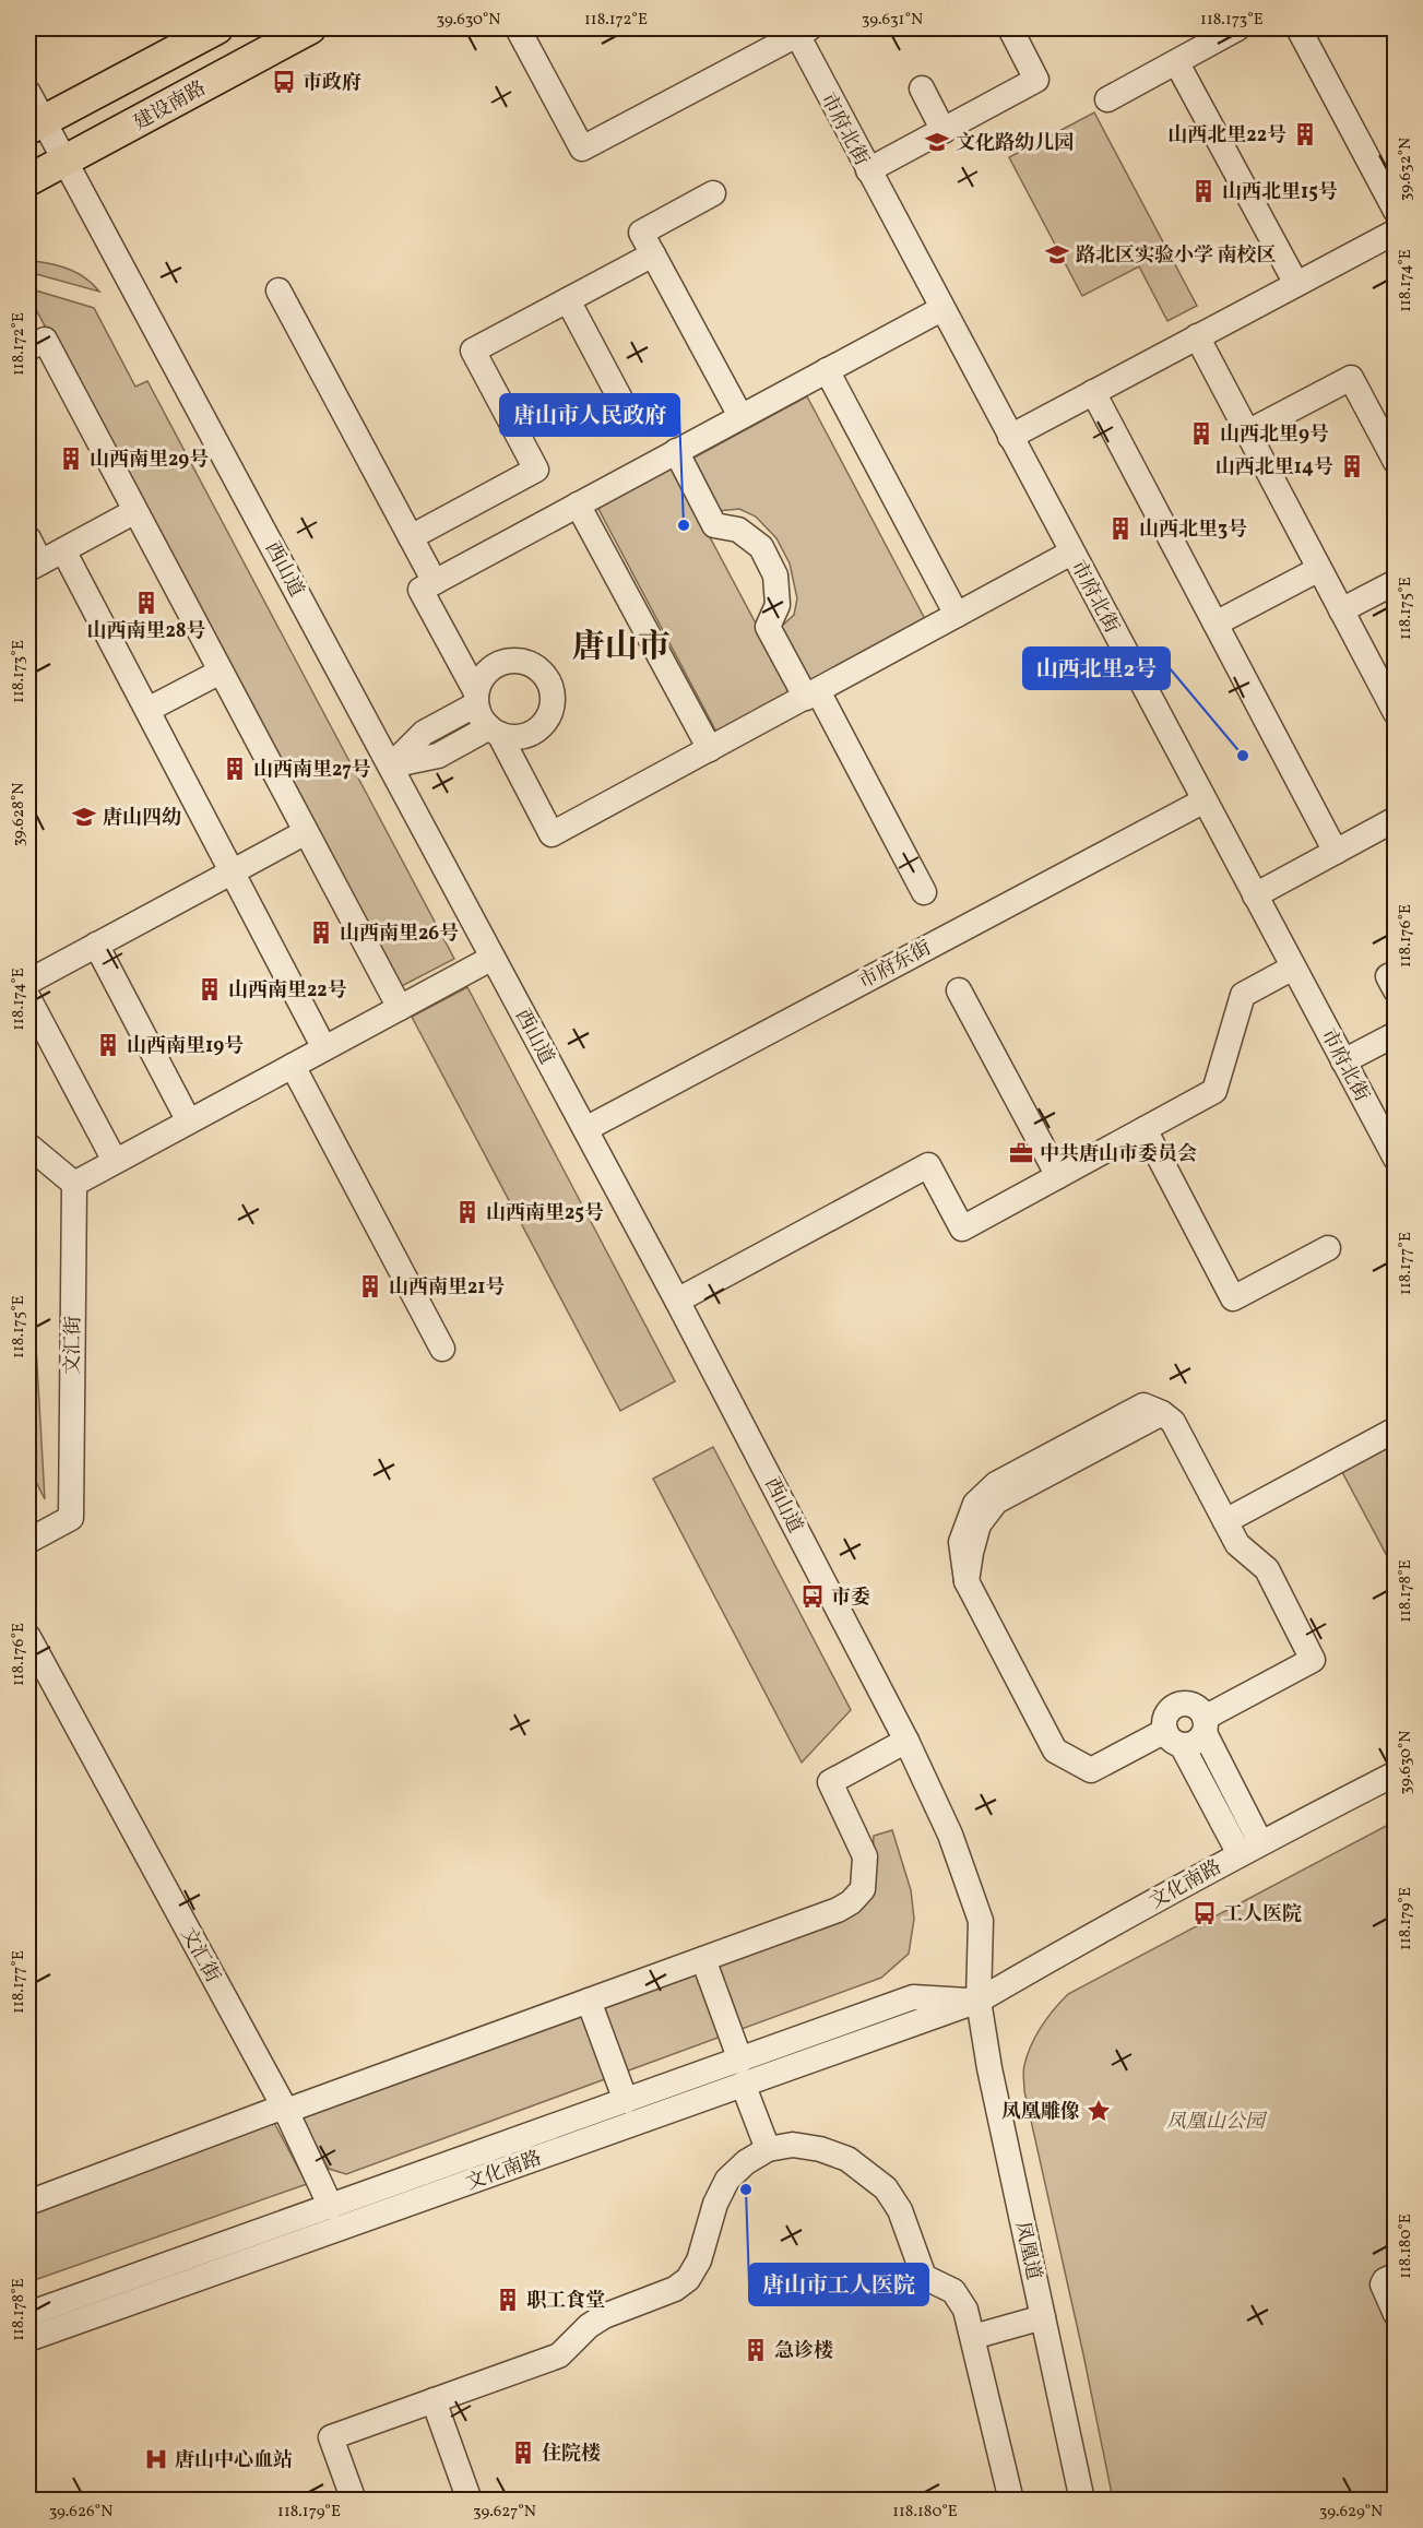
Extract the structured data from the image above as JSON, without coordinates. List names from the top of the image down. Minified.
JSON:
{"streets":{"main road":["建设南路"],"street":["市府北街","西山道","市府东街","文汇街","文化南路","凤凰道"]},"crossings":[["建设南路","西山道"],["市府北街","市府东街"],["西山道","市府东街"],["西山道","文化南路"],["西山道","凤凰道"],["文汇街","文化南路"],["文化南路","凤凰道"]],"districts":["唐山市"],"parks":["凤凰山公园"],"places":{"bus stop":["市政府","市委","工人医院"],"building":["山西北里22号","山西北里15号","山西北里9号","山西南里29号","山西北里14号","山西北里3号","山西南里28号","山西南里27号","山西南里26号","山西南里22号","山西南里19号","山西南里25号","山西南里21号","职工食堂","急诊楼","住院楼"],"school or university":["文化路幼儿园","路北区实验小学 南校区","唐山四幼"],"other":["唐山市人民政府","山西北里2号","唐山市工人医院"],"office":["中共唐山市委员会"],"place":["凤凰雕像"],"hospital":["唐山中心血站"]},"coordinates":["39.630°N","118.172°E","39.631°N","118.173°E","39.632°N","118.174°E","118.175°E","39.628°N","118.176°E","118.177°E","118.178°E","118.179°E","118.180°E","39.626°N","39.627°N","39.629°N"]}
